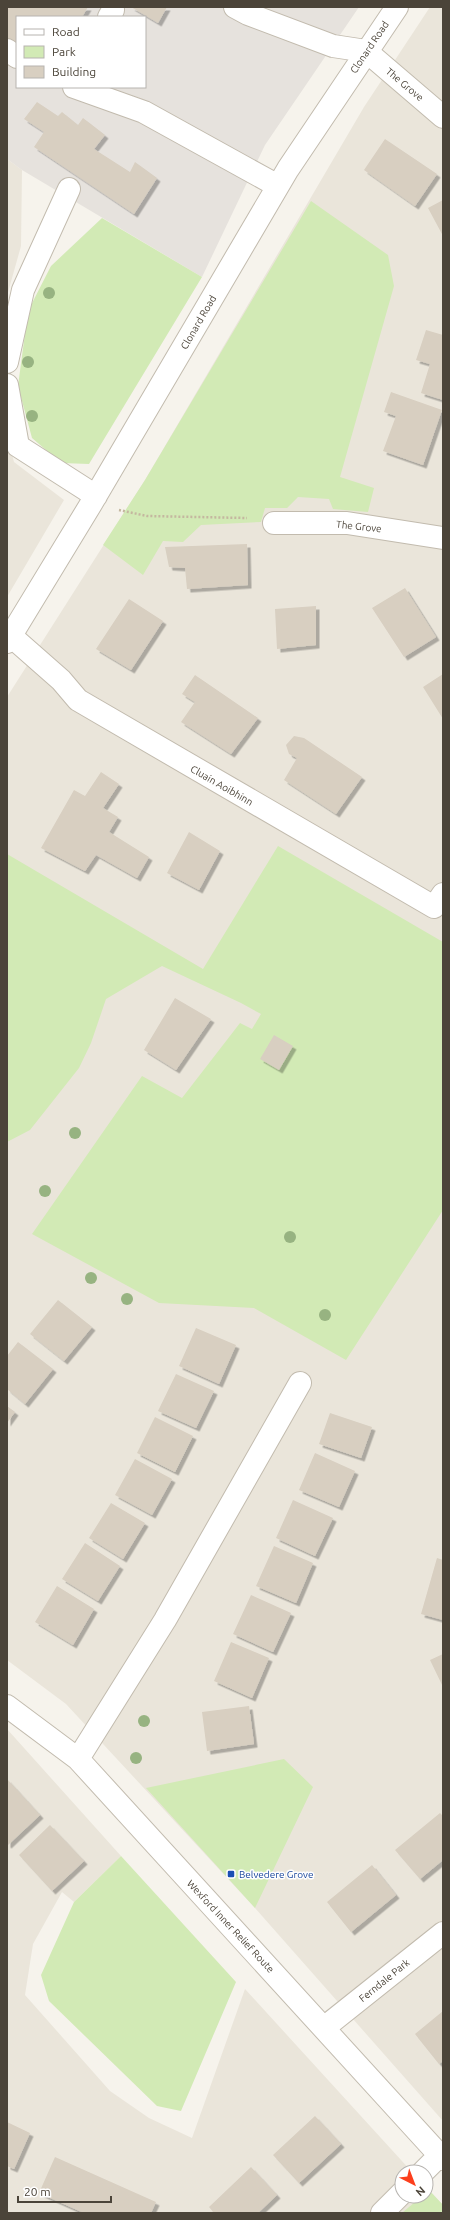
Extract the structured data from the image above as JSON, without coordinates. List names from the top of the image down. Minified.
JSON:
{"streets":{"street":["Clonard Road","The Grove","Cluain Aoibhinn","Wexford Inner Relief Route","Ferndale Park"]},"crossings":[["Clonard Road","The Grove"],["Clonard Road","Cluain Aoibhinn"],["Wexford Inner Relief Route","Ferndale Park"]],"places":{"transit":["Belvedere Grove"]},"legend":["Road","Park","Building"],"scale_bar":"20 m","north":"bottom right"}
